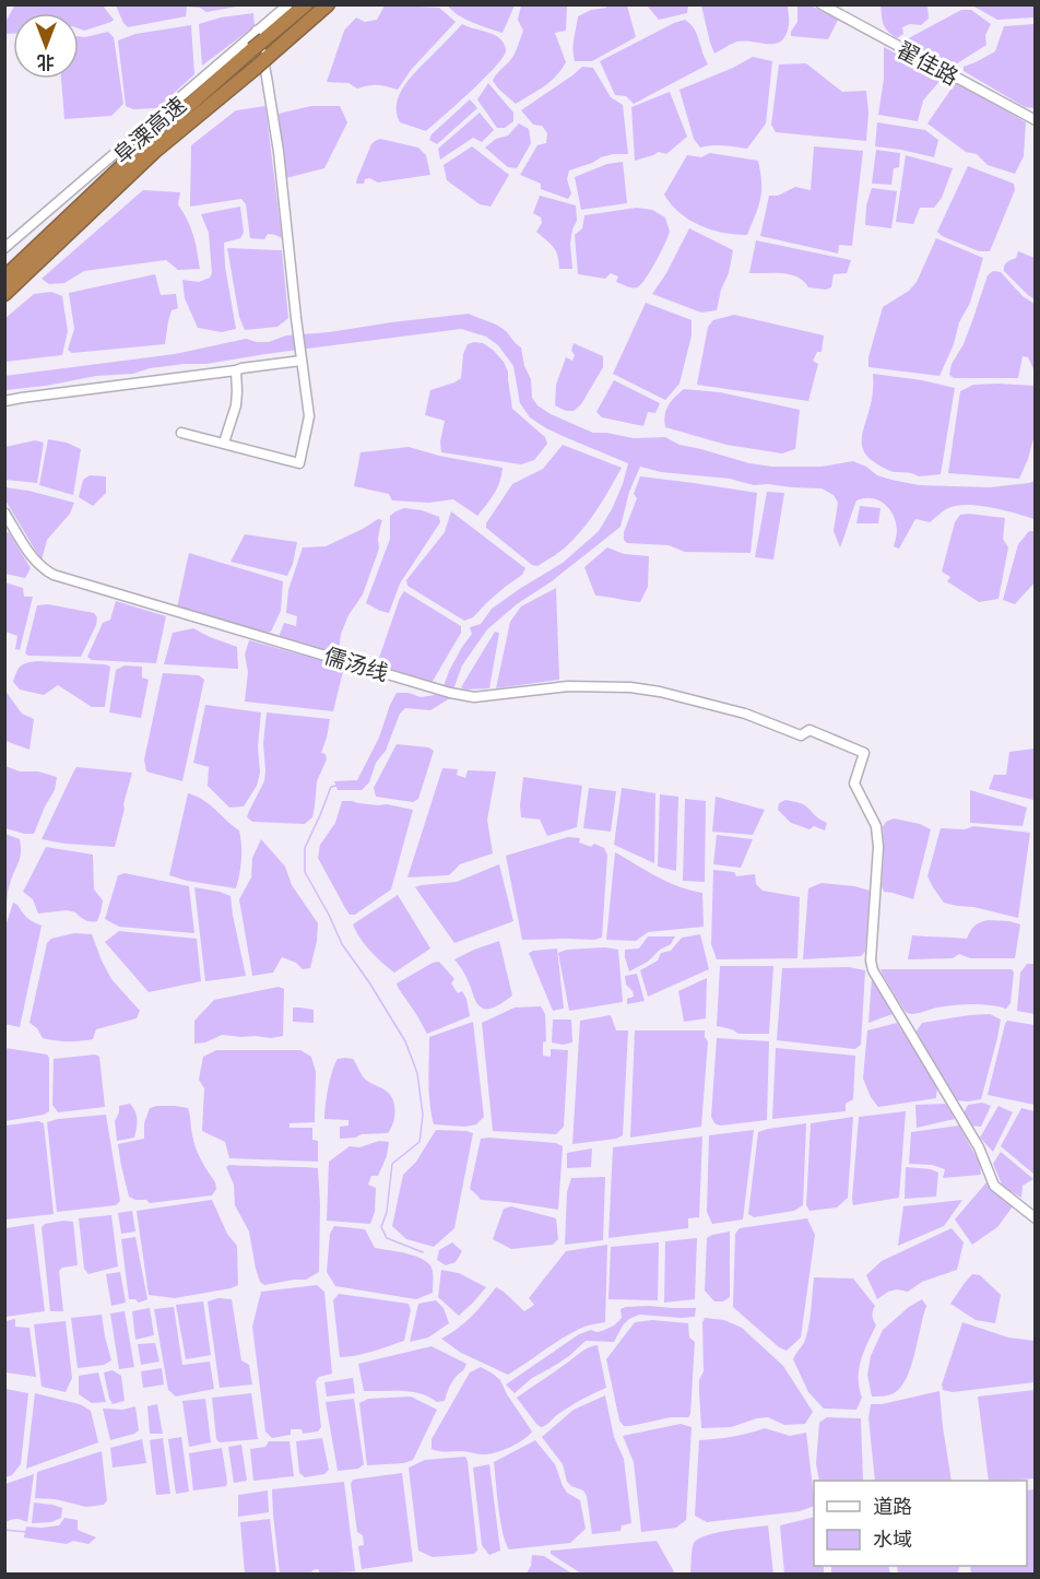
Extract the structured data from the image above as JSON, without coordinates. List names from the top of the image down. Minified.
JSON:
{"streets":{"highway":["阜溧高速"],"street":["翟佳路","儒汤线"]},"legend":["道路","水域"],"north":"bottom"}
